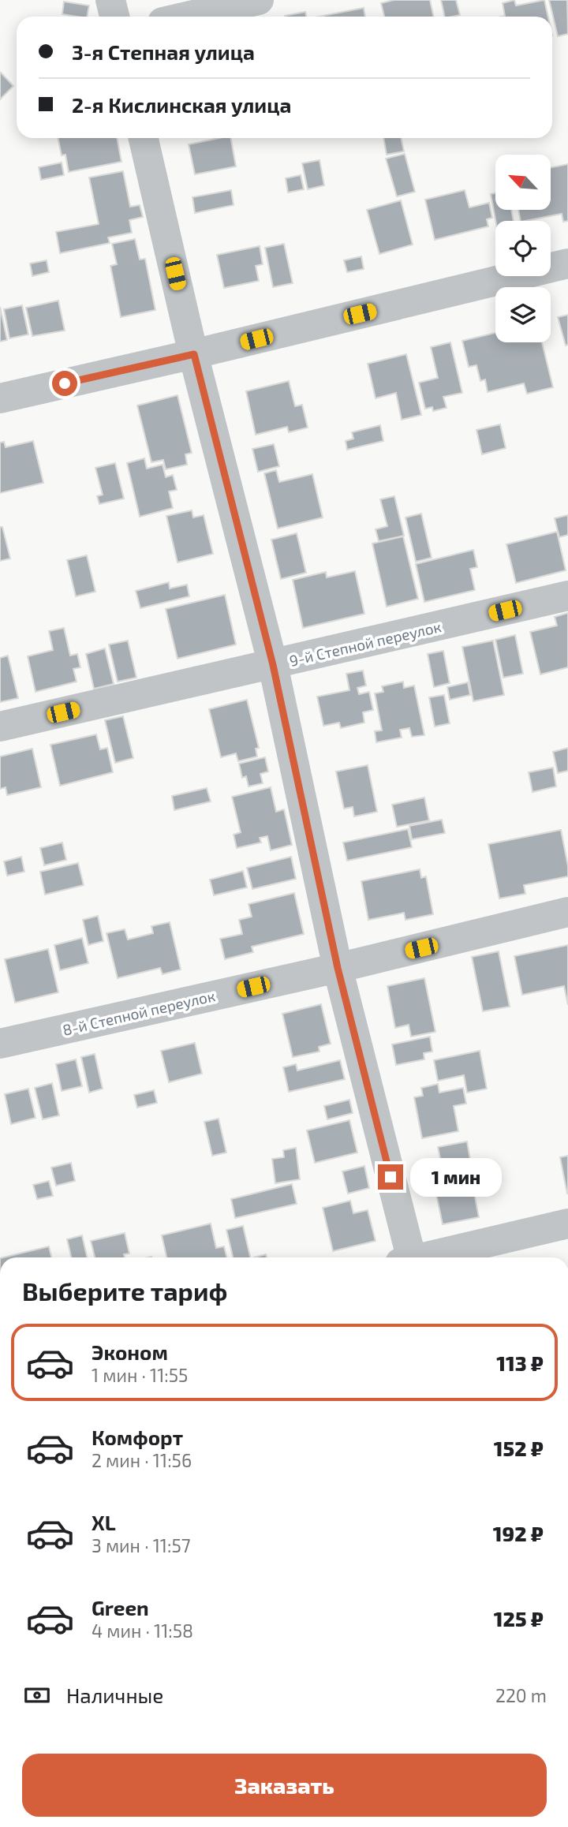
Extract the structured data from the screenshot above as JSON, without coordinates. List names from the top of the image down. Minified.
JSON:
{"streets":{"street":["9-й Степной переулок","8-й Степной переулок"]},"north":"top left","page":{"banner":["3-я Степная улица","2-я Кислинская улица"],"bubble":"1 мин","heading":"Выберите тариф","list":[{"name":"Эконом","note":"1 мин · 11:55","value":"113 ₽"},{"name":"Комфорт","note":"2 мин · 11:56","value":"152 ₽"},{"name":"XL","note":"3 мин · 11:57","value":"192 ₽"},{"name":"Green","note":"4 мин · 11:58","value":"125 ₽"}],"pay":["Наличные","220 m"],"buttons":"Заказать"}}
